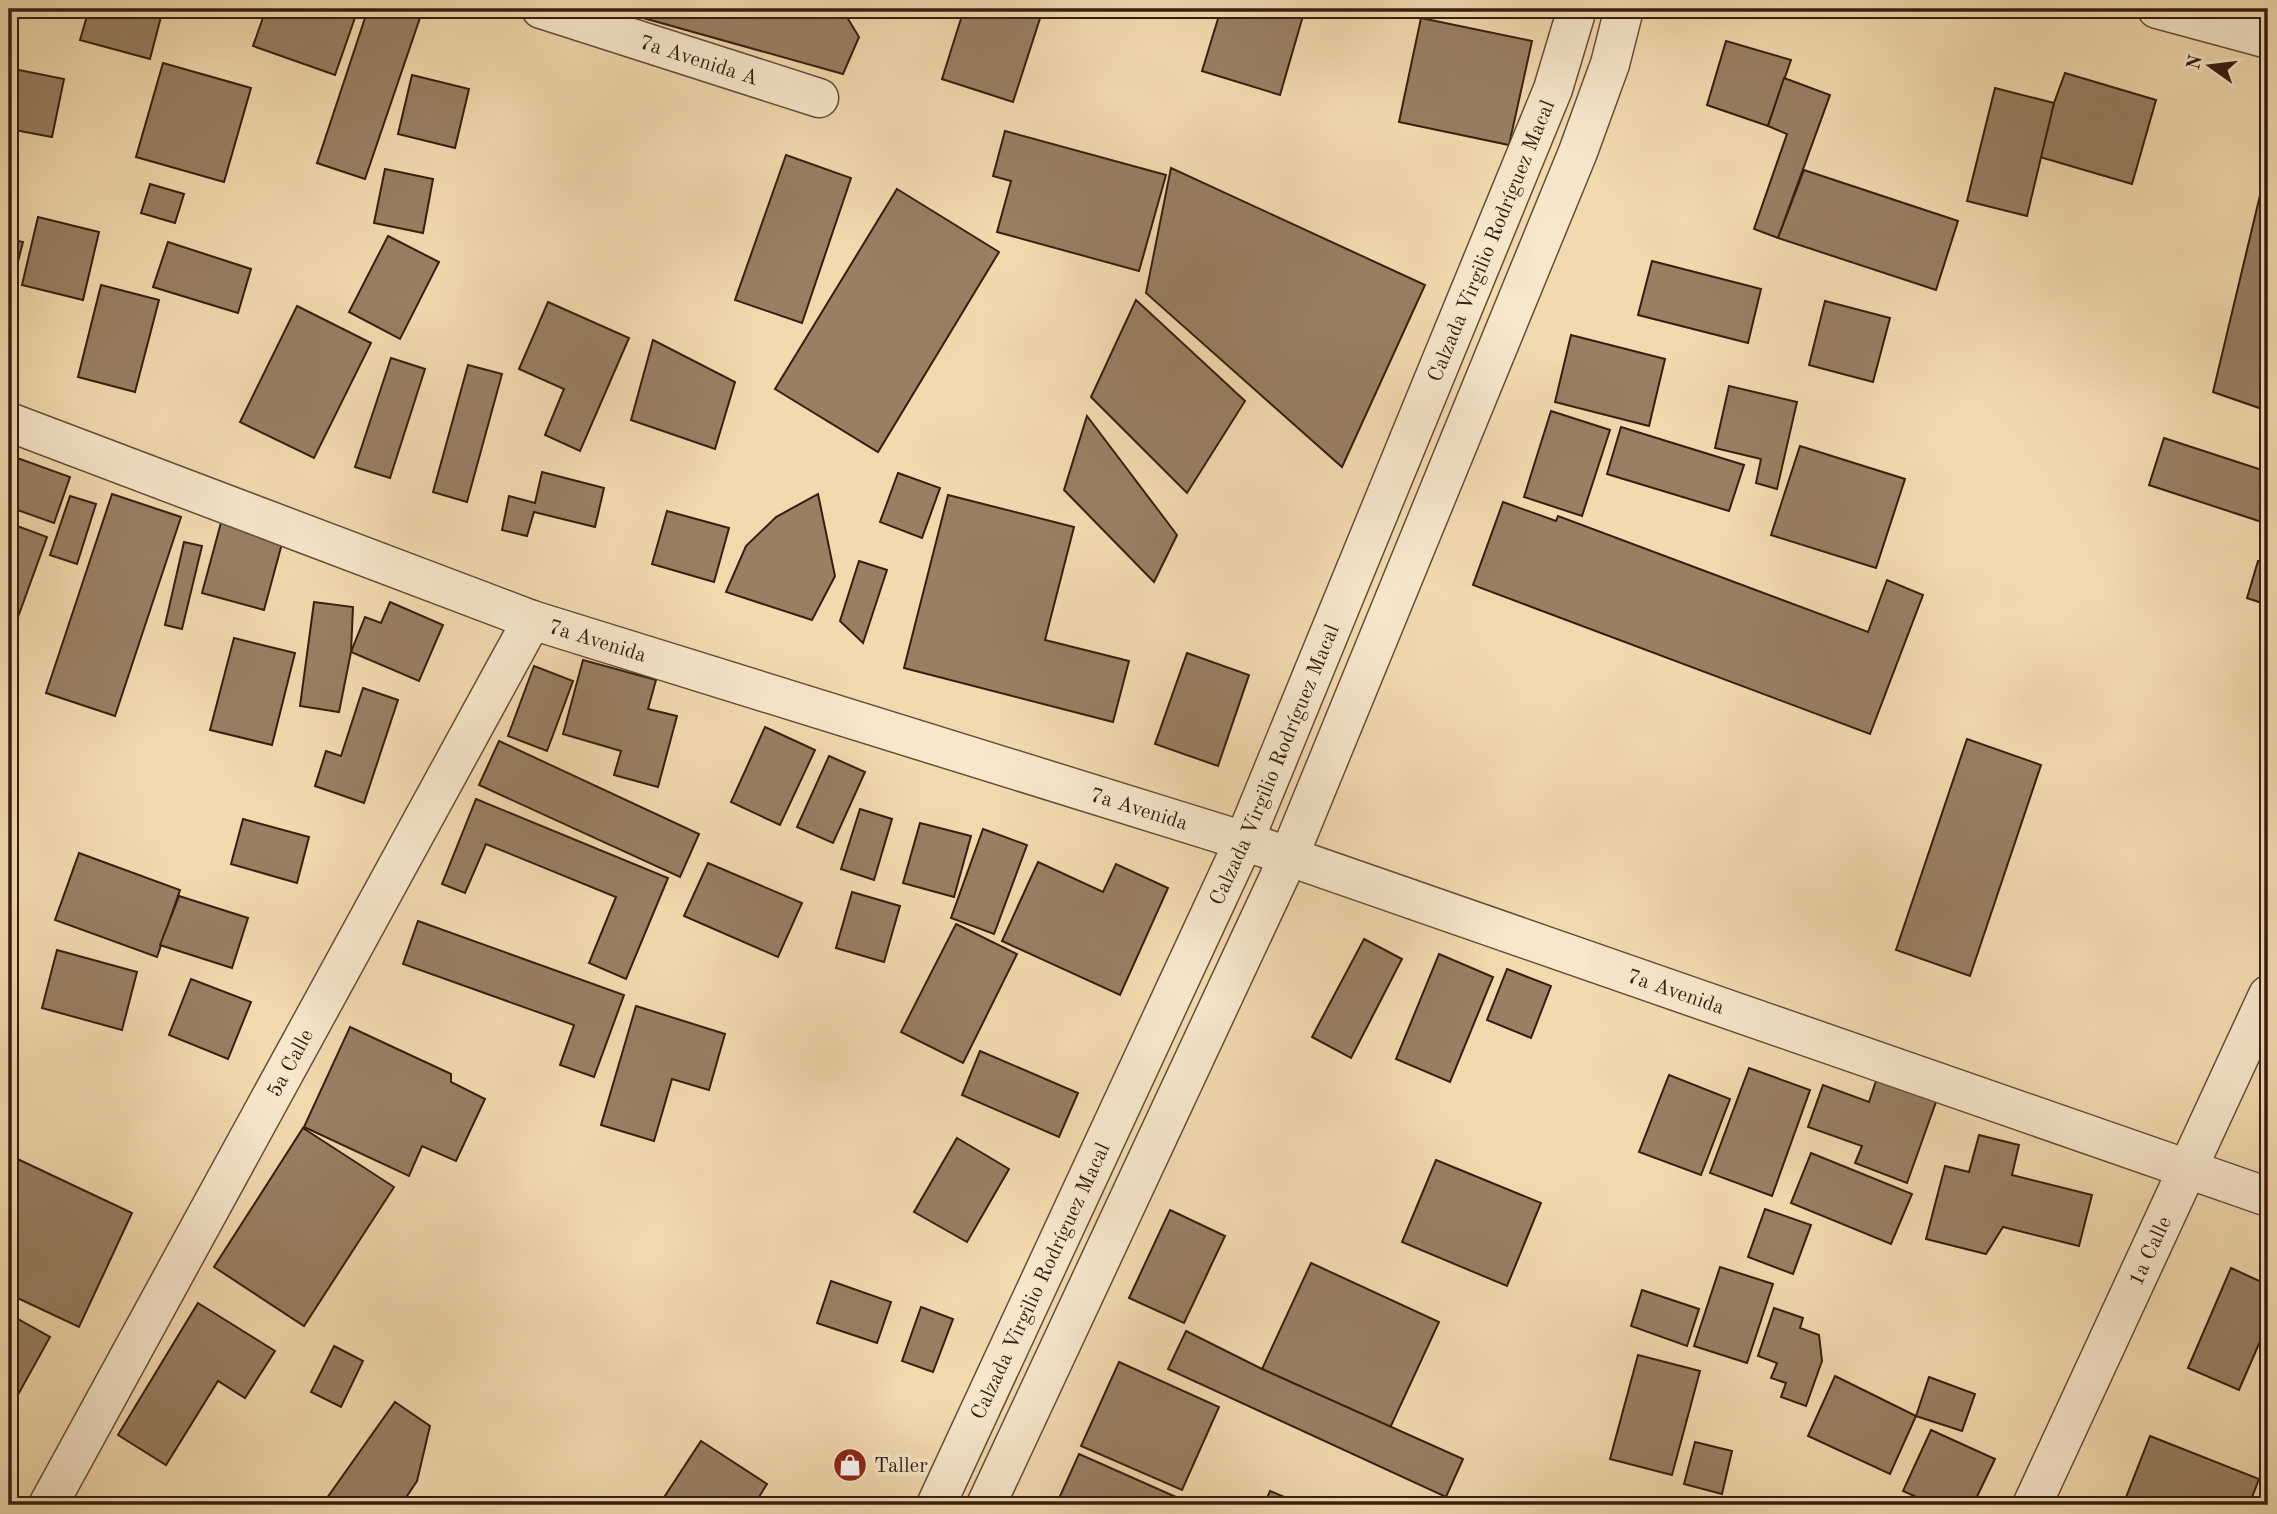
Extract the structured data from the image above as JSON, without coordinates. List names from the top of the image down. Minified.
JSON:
{"streets":{"street":["7a Avenida A","Calzada Virgilio Rodríguez Macal","7a Avenida","5a Calle","1a Calle"]},"crossings":[["Calzada Virgilio Rodríguez Macal","7a Avenida"],["7a Avenida","5a Calle"],["7a Avenida","1a Calle"]],"places":{"shop":["Taller"]},"north":"left"}
